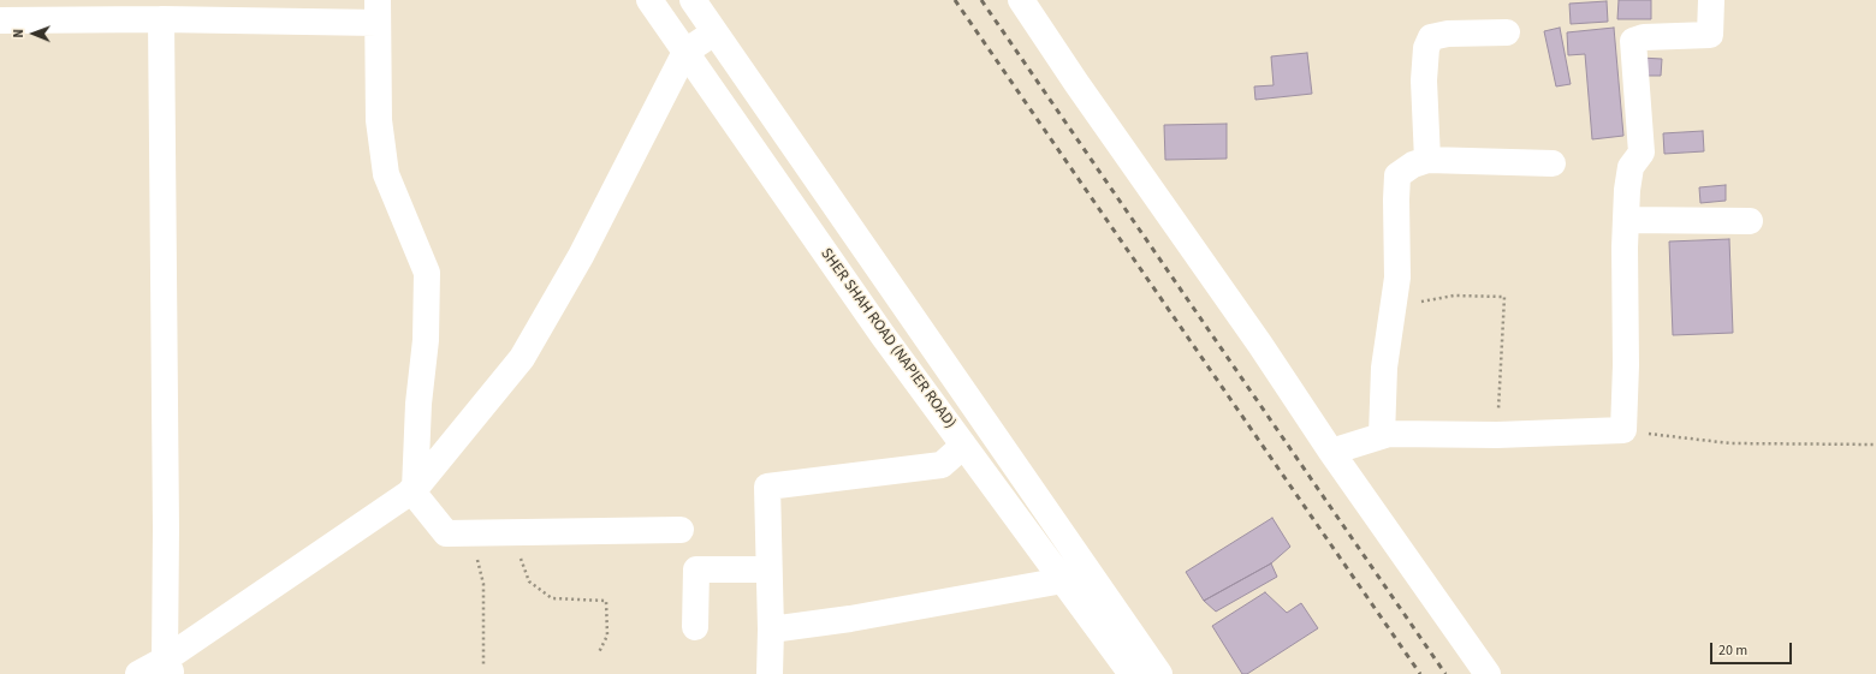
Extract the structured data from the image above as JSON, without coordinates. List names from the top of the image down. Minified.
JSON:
{"streets":{"street":["SHER SHAH ROAD (NAPIER ROAD)"]},"scale_bar":"20 m","north":"left"}
